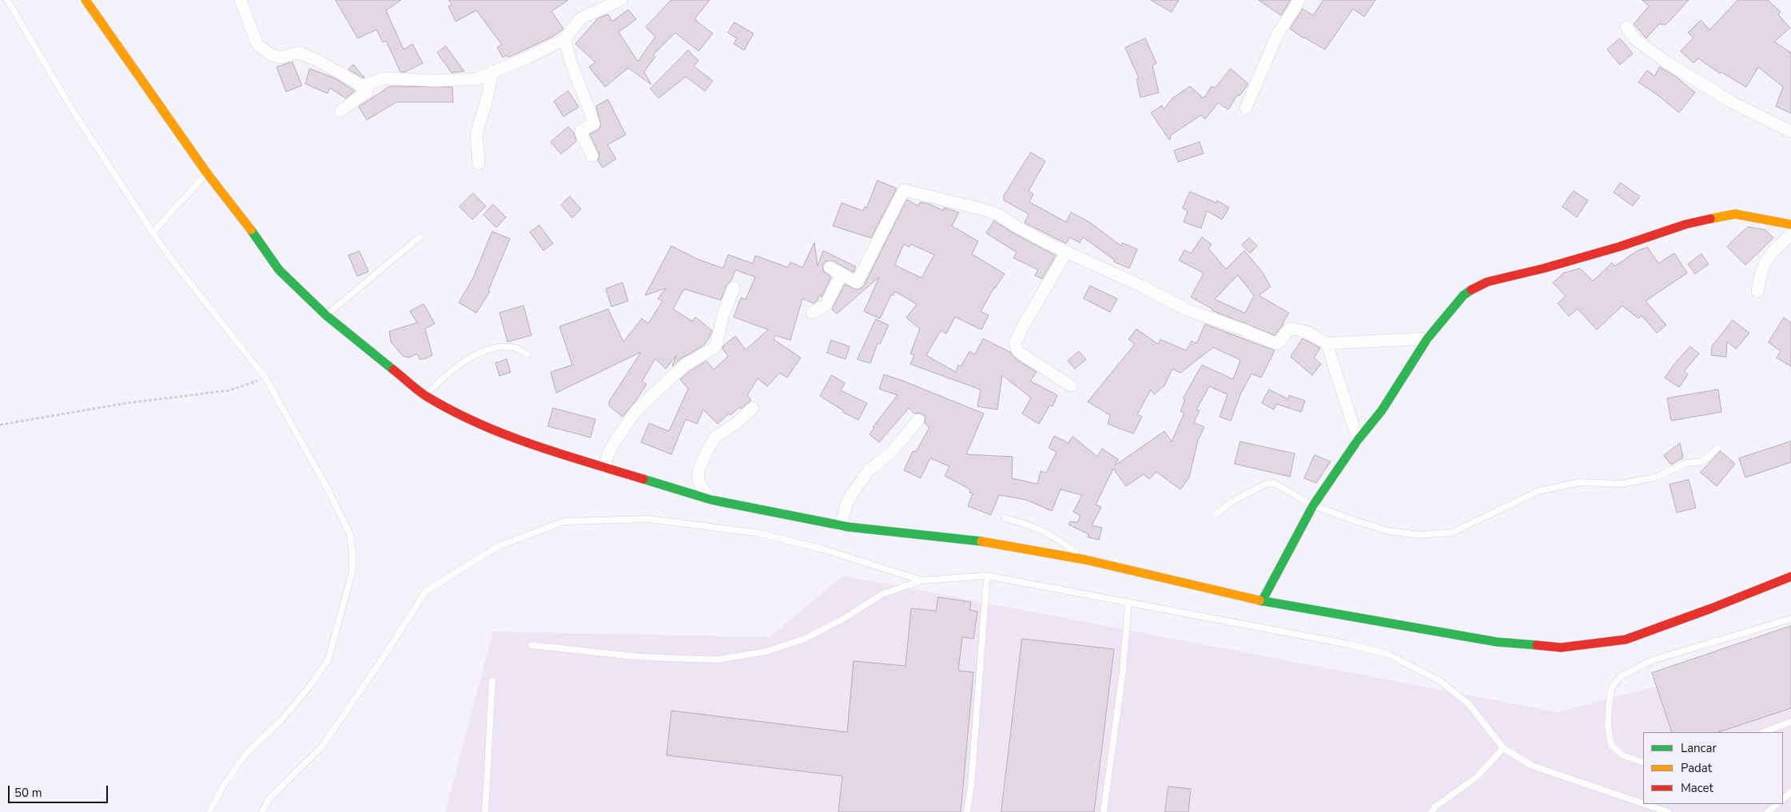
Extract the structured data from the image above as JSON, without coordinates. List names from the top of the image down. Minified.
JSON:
{"legend":["Lancar","Padat","Macet"],"scale_bar":"50 m"}
